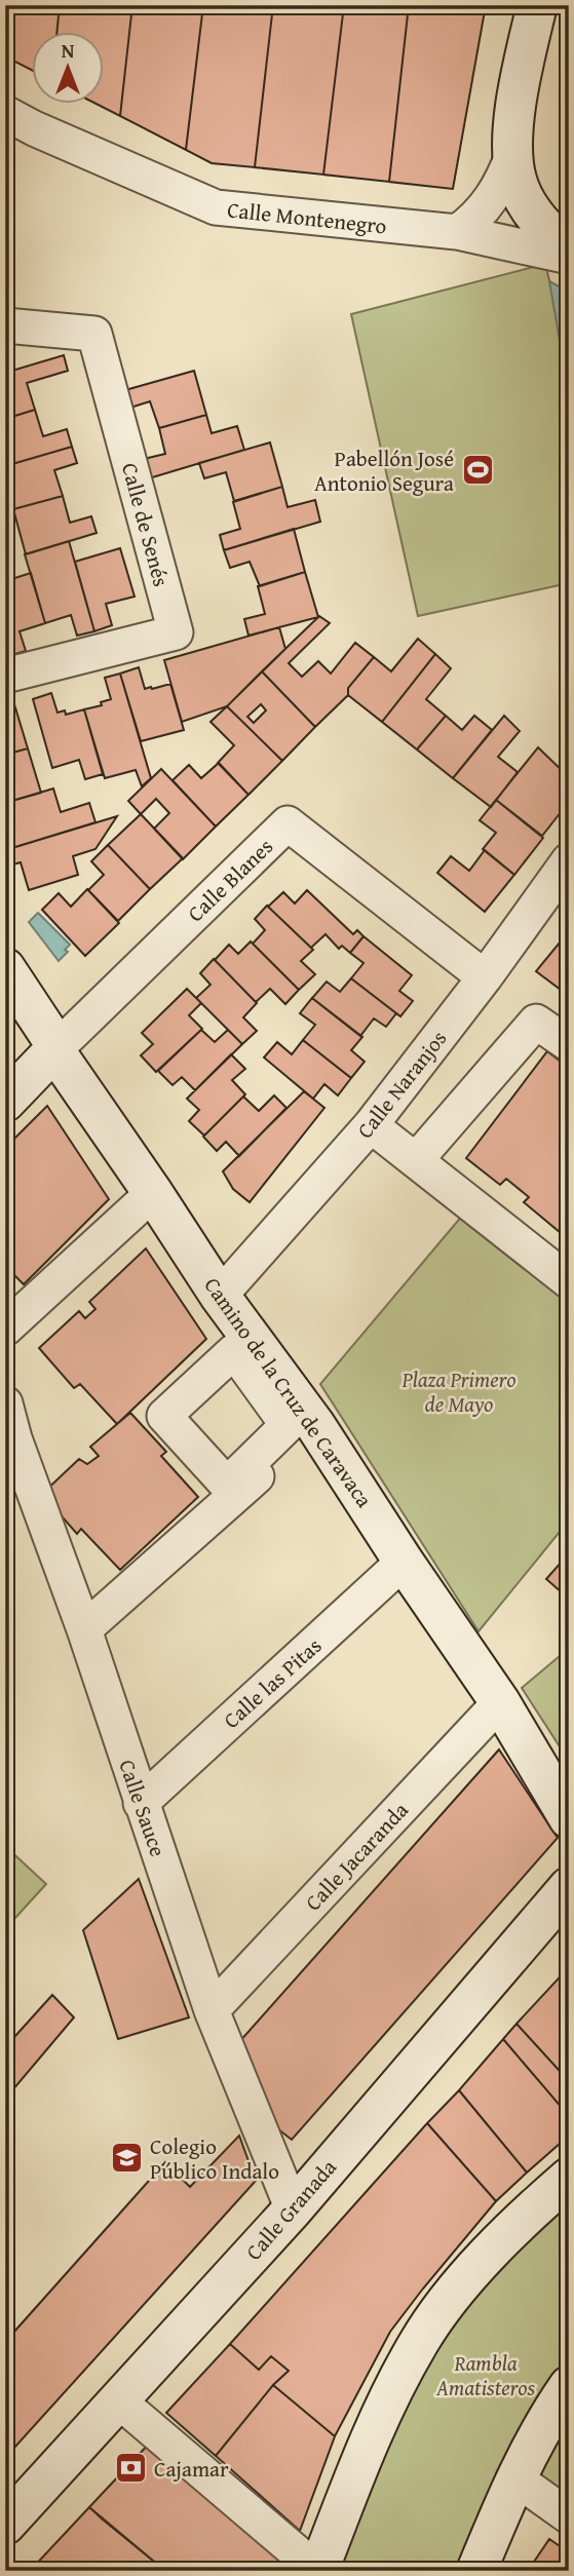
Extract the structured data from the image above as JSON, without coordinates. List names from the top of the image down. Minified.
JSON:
{"streets":{"street":["Calle Montenegro","Calle de Senés","Calle Blanes","Calle Naranjos","Camino de la Cruz de Caravaca","Calle las Pitas","Calle Sauce","Calle Jacaranda","Calle Granada"]},"crossings":[["Calle Blanes","Calle Naranjos"],["Calle Blanes","Camino de la Cruz de Caravaca"],["Calle Naranjos","Camino de la Cruz de Caravaca"],["Camino de la Cruz de Caravaca","Calle las Pitas"],["Camino de la Cruz de Caravaca","Calle Jacaranda"],["Calle las Pitas","Calle Sauce"],["Calle Sauce","Calle Jacaranda"],["Calle Sauce","Calle Granada"]],"parks":["Plaza Primero de Mayo","Rambla Amatisteros"],"places":{"sports":["Pabellón José Antonio Segura"],"school or university":["Colegio Público Indalo"],"bank":["Cajamar"]},"north":"top"}
